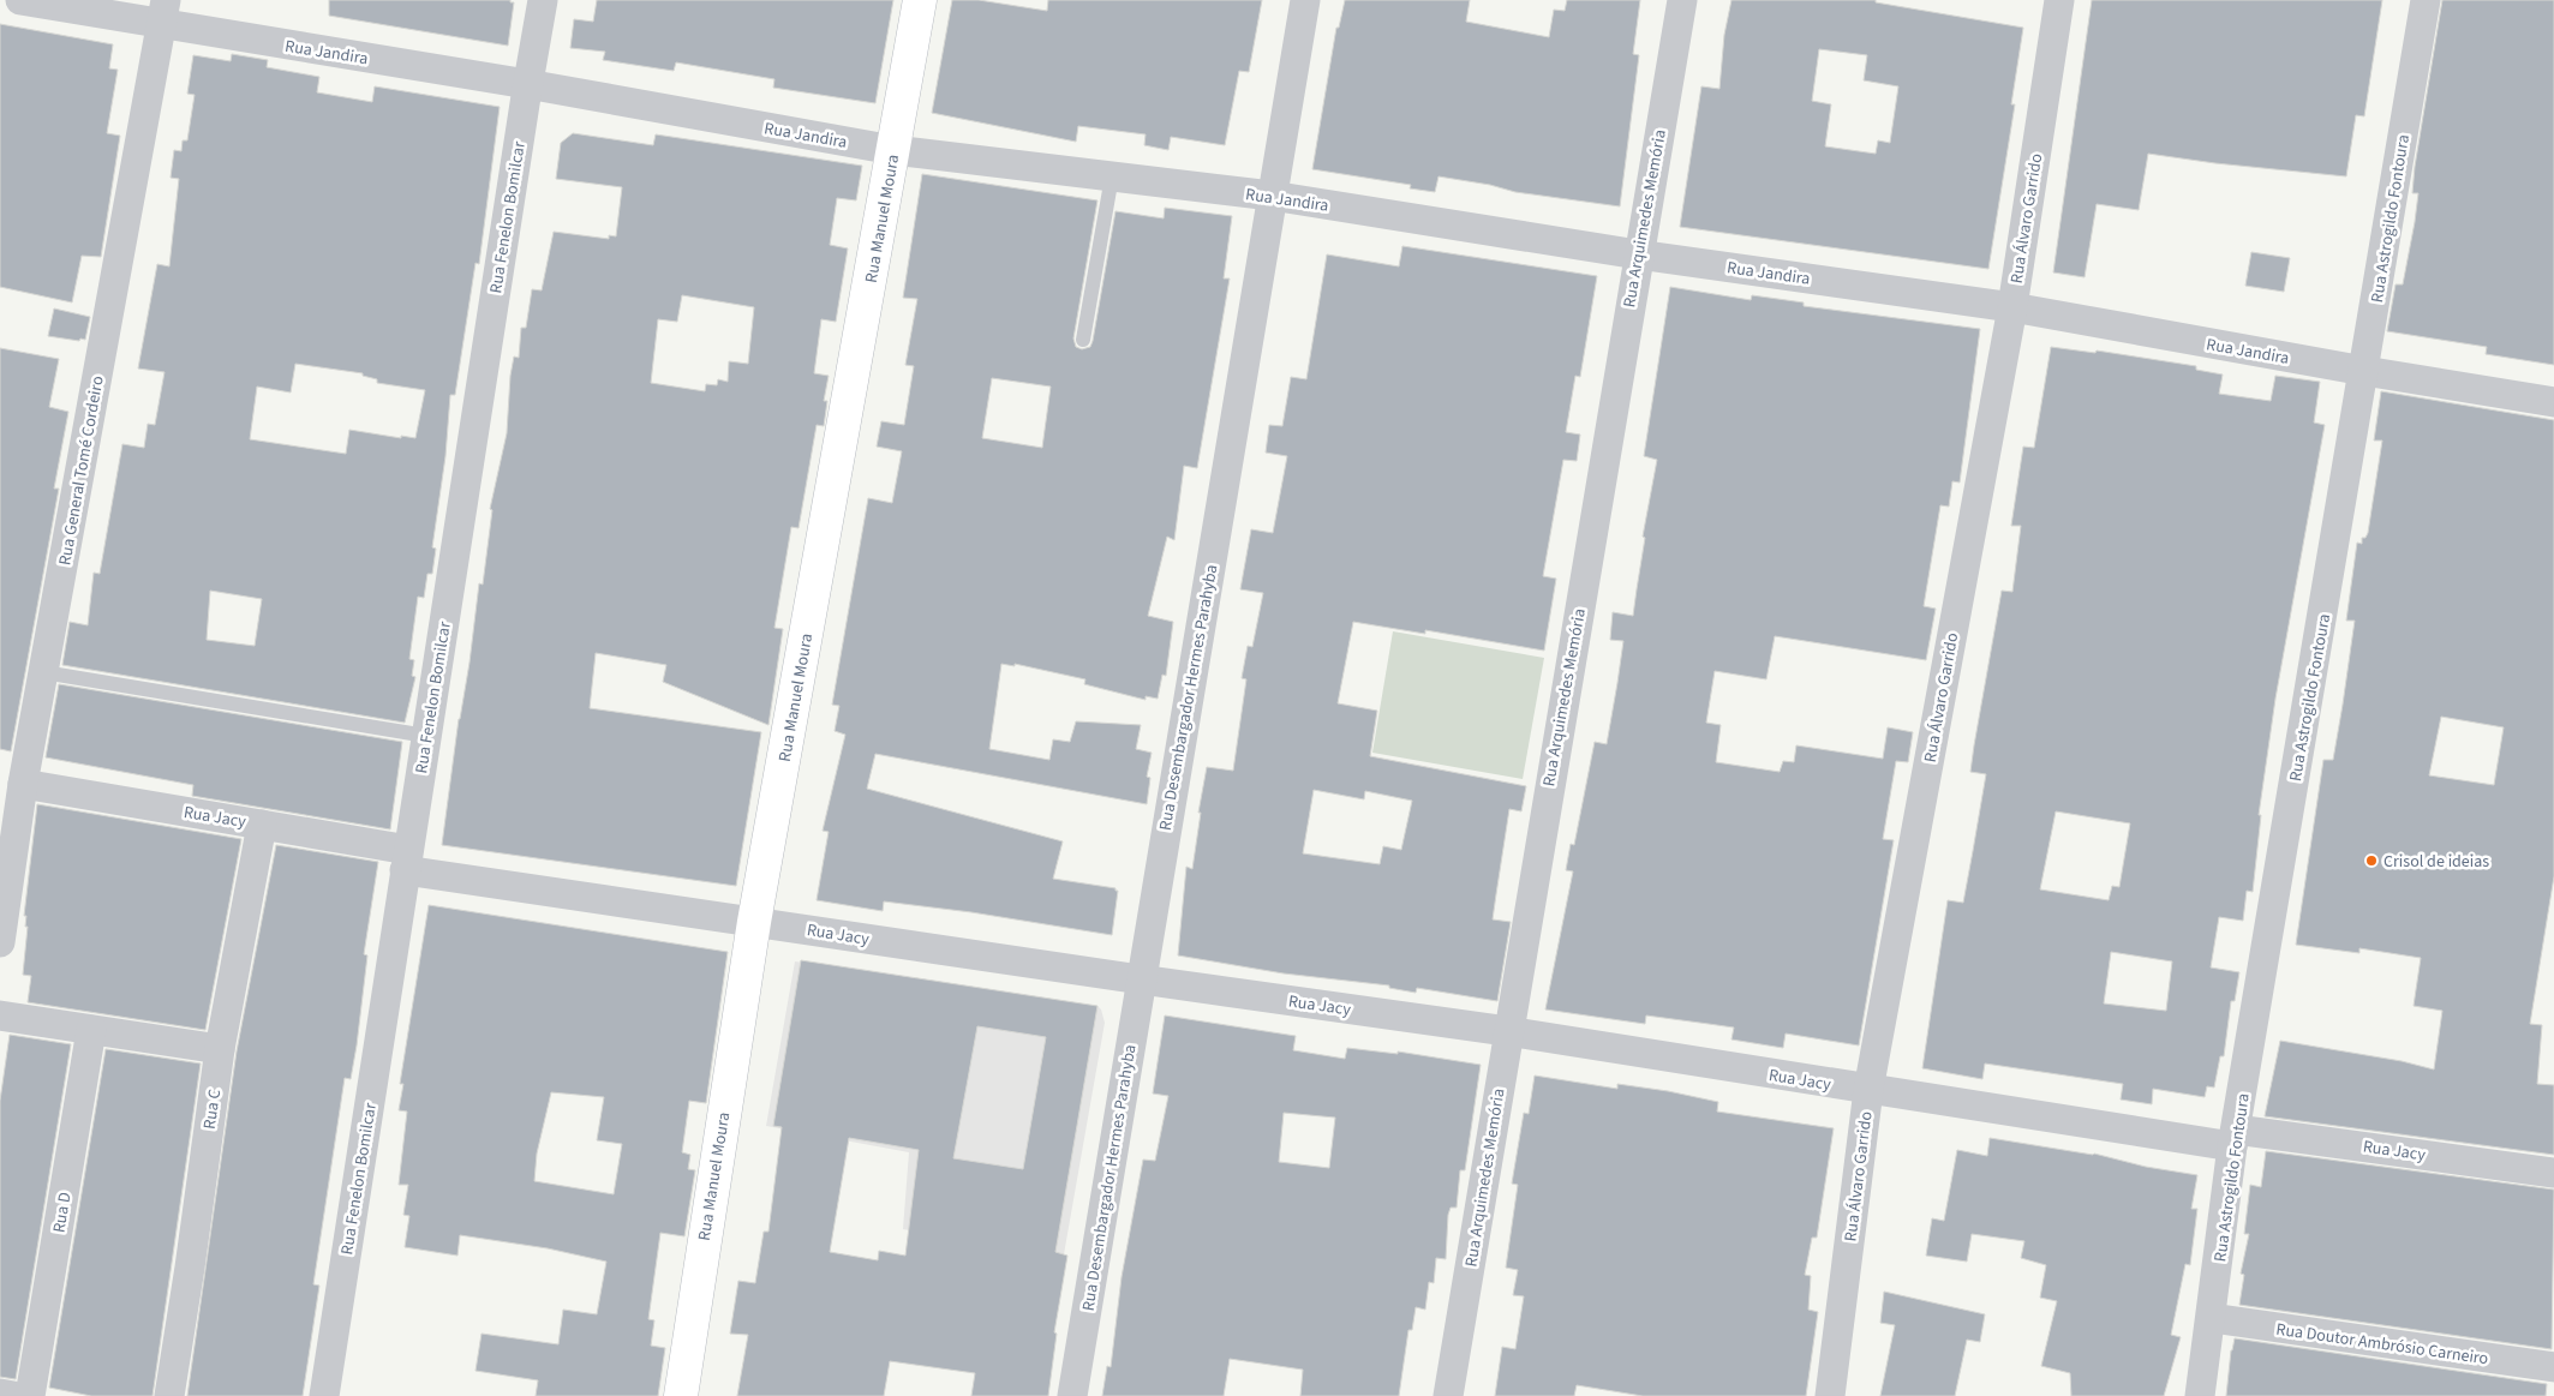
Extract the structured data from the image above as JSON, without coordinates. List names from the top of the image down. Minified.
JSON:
{"streets":{"street":["Rua Jandira","Rua Fenelon Bomilcar","Rua Manuel Moura","Rua Arquimedes Memória","Rua Álvaro Garrido","Rua Astrogildo Fontoura","Rua General Tomé Cordeiro","Rua Desembargador Hermes Parahyba","Rua Jacy","Rua C","Rua D","Rua Doutor Ambrósio Carneiro"]},"crossings":[["Rua Jandira","Rua Fenelon Bomilcar"],["Rua Jandira","Rua Manuel Moura"],["Rua Jandira","Rua Arquimedes Memória"],["Rua Jandira","Rua Álvaro Garrido"],["Rua Jandira","Rua Astrogildo Fontoura"],["Rua Jandira","Rua General Tomé Cordeiro"],["Rua Jandira","Rua Desembargador Hermes Parahyba"],["Rua Fenelon Bomilcar","Rua Jacy"],["Rua Manuel Moura","Rua Jacy"],["Rua Arquimedes Memória","Rua Jacy"],["Rua Álvaro Garrido","Rua Jacy"],["Rua Astrogildo Fontoura","Rua Jacy"],["Rua Astrogildo Fontoura","Rua Doutor Ambrósio Carneiro"],["Rua General Tomé Cordeiro","Rua Jacy"],["Rua Desembargador Hermes Parahyba","Rua Jacy"],["Rua Jacy","Rua C"]],"places":["Crisol de ideias"]}
